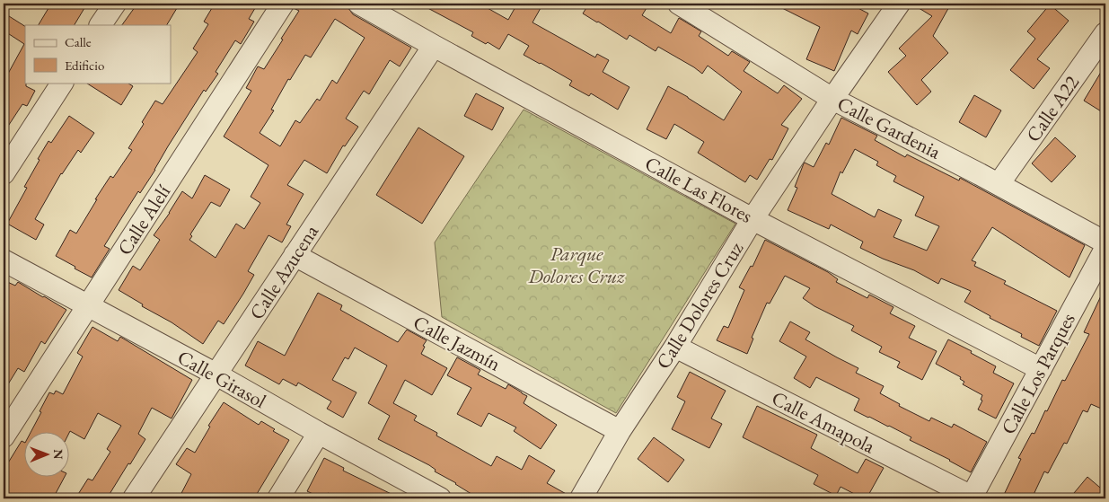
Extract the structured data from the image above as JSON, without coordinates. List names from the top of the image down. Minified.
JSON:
{"streets":{"street":["Calle A22","Calle Gardenia","Calle Las Flores","Calle Alelí","Calle Azucena","Calle Dolores Cruz","Calle Jazmín","Calle Los Parques","Calle Girasol","Calle Amapola"]},"crossings":[["Calle A22","Calle Gardenia"],["Calle Gardenia","Calle Dolores Cruz"],["Calle Las Flores","Calle Azucena"],["Calle Las Flores","Calle Dolores Cruz"],["Calle Las Flores","Calle Los Parques"],["Calle Alelí","Calle Girasol"],["Calle Azucena","Calle Jazmín"],["Calle Azucena","Calle Girasol"],["Calle Dolores Cruz","Calle Jazmín"],["Calle Dolores Cruz","Calle Amapola"],["Calle Los Parques","Calle Amapola"]],"parks":["Parque Dolores Cruz"],"legend":["Calle","Edificio"],"north":"right"}
